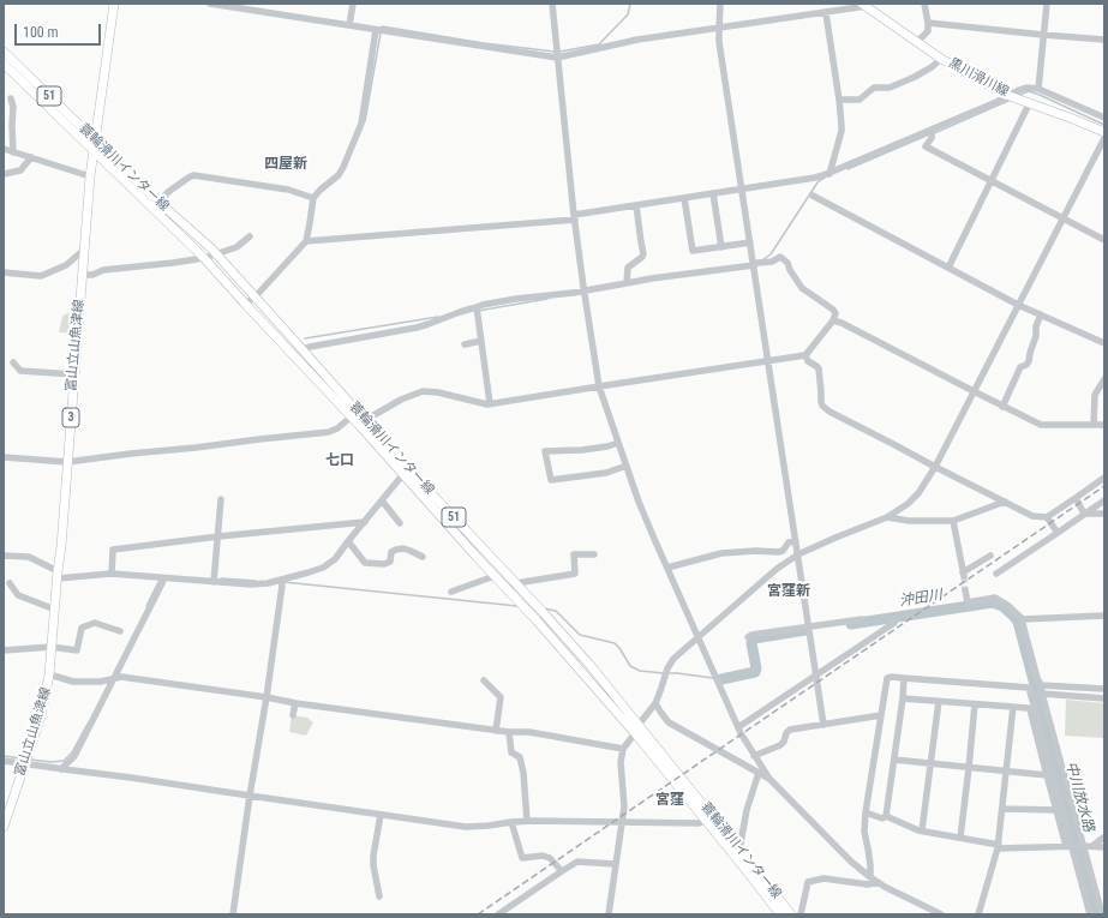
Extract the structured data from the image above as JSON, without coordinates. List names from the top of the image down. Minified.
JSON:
{"streets":{"main road":["黒川滑川線","51","蓑輪滑川インター線","富山立山魚津線","3"]},"crossings":[["蓑輪滑川インター線","富山立山魚津線"]],"districts":["四屋新","七口","宮窪新","宮窪"],"water":["沖田川","中川放水路"],"scale_bar":"100 m"}
